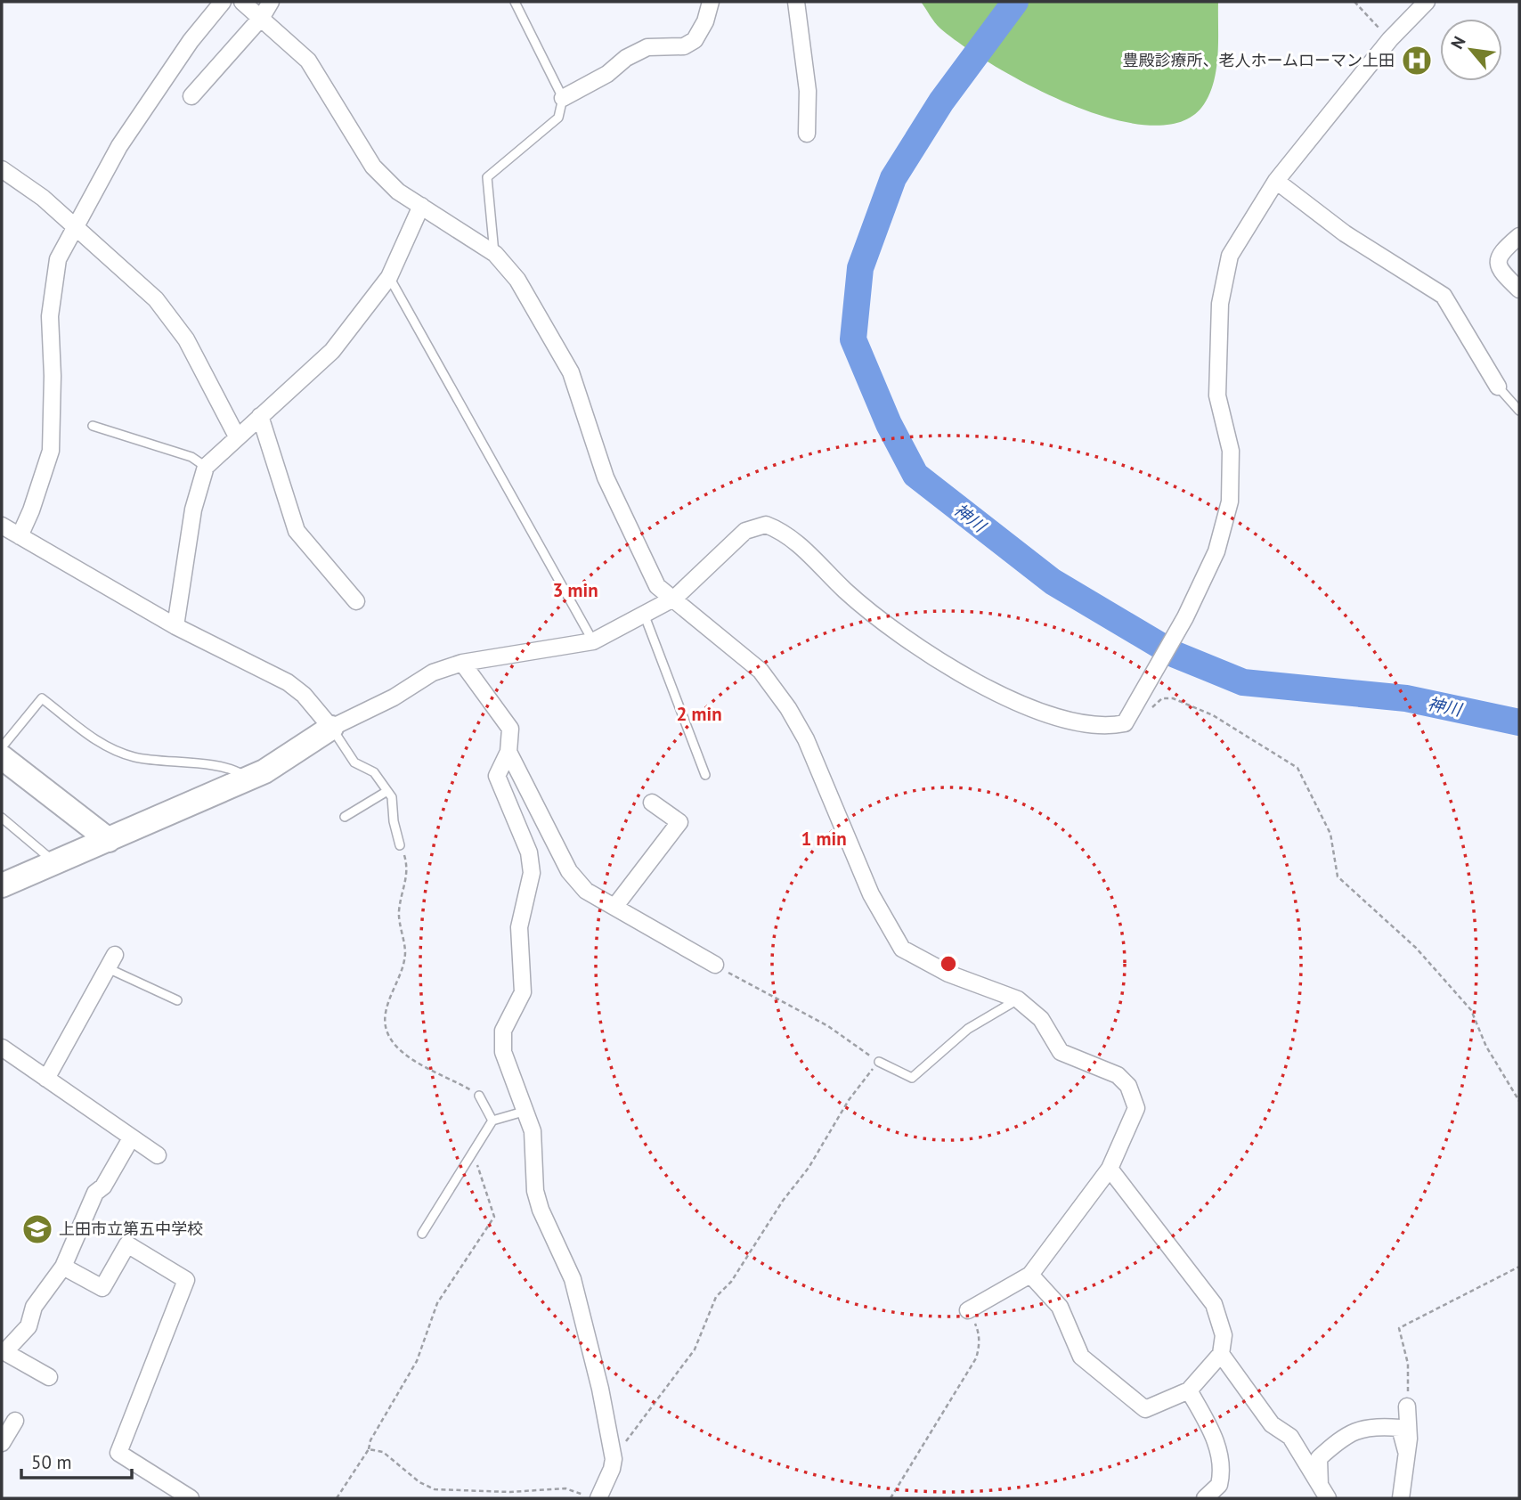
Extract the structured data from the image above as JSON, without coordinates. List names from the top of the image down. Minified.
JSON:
{"water":["神川"],"places":{"hospital":["豊殿診療所、老人ホームローマン上田"],"school or university":["上田市立第五中学校"]},"scale_bar":"50 m","north":"top left","rings":["3 min","2 min","1 min"]}
